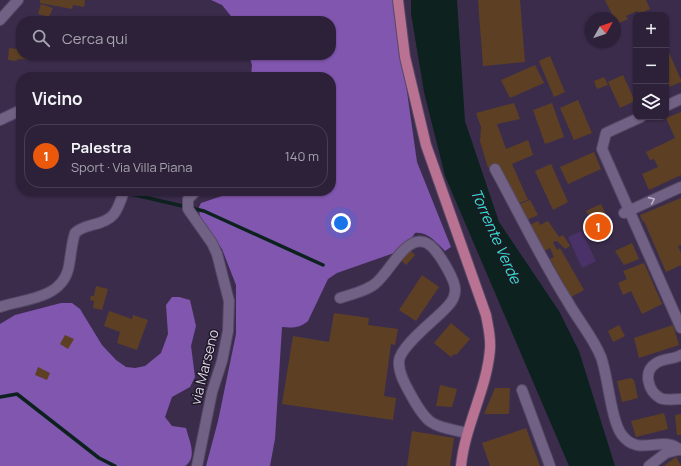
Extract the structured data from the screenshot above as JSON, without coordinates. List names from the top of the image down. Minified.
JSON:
{"streets":{"street":["via Marseno"]},"water":["Torrente Verde"],"north":"top right","page":{"map_buttons":["+","−"],"search":"Cerca qui","heading":"Vicino","list":[{"mark":"1","name":"Palestra","note":"Sport · Via Villa Piana","value":"140 m"}],"pins":"1"}}
